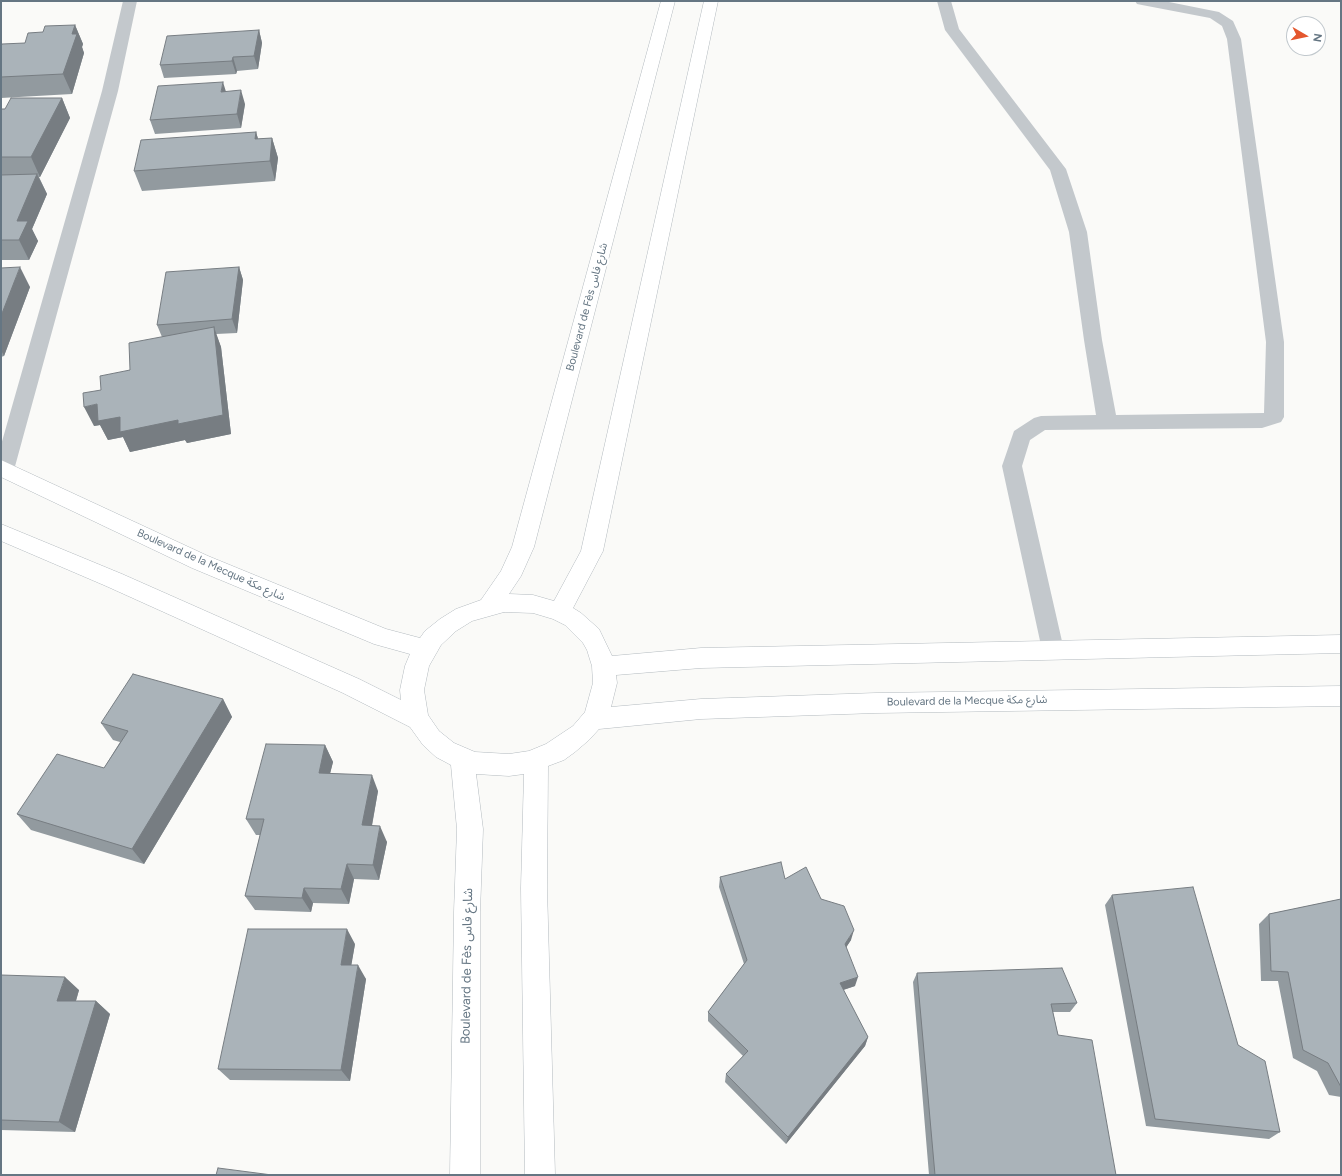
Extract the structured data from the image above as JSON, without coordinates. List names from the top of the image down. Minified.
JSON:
{"streets":{"main road":["Boulevard de Fès شارع فاس","Boulevard de la Mecque شارع مكة"]},"north":"right"}
